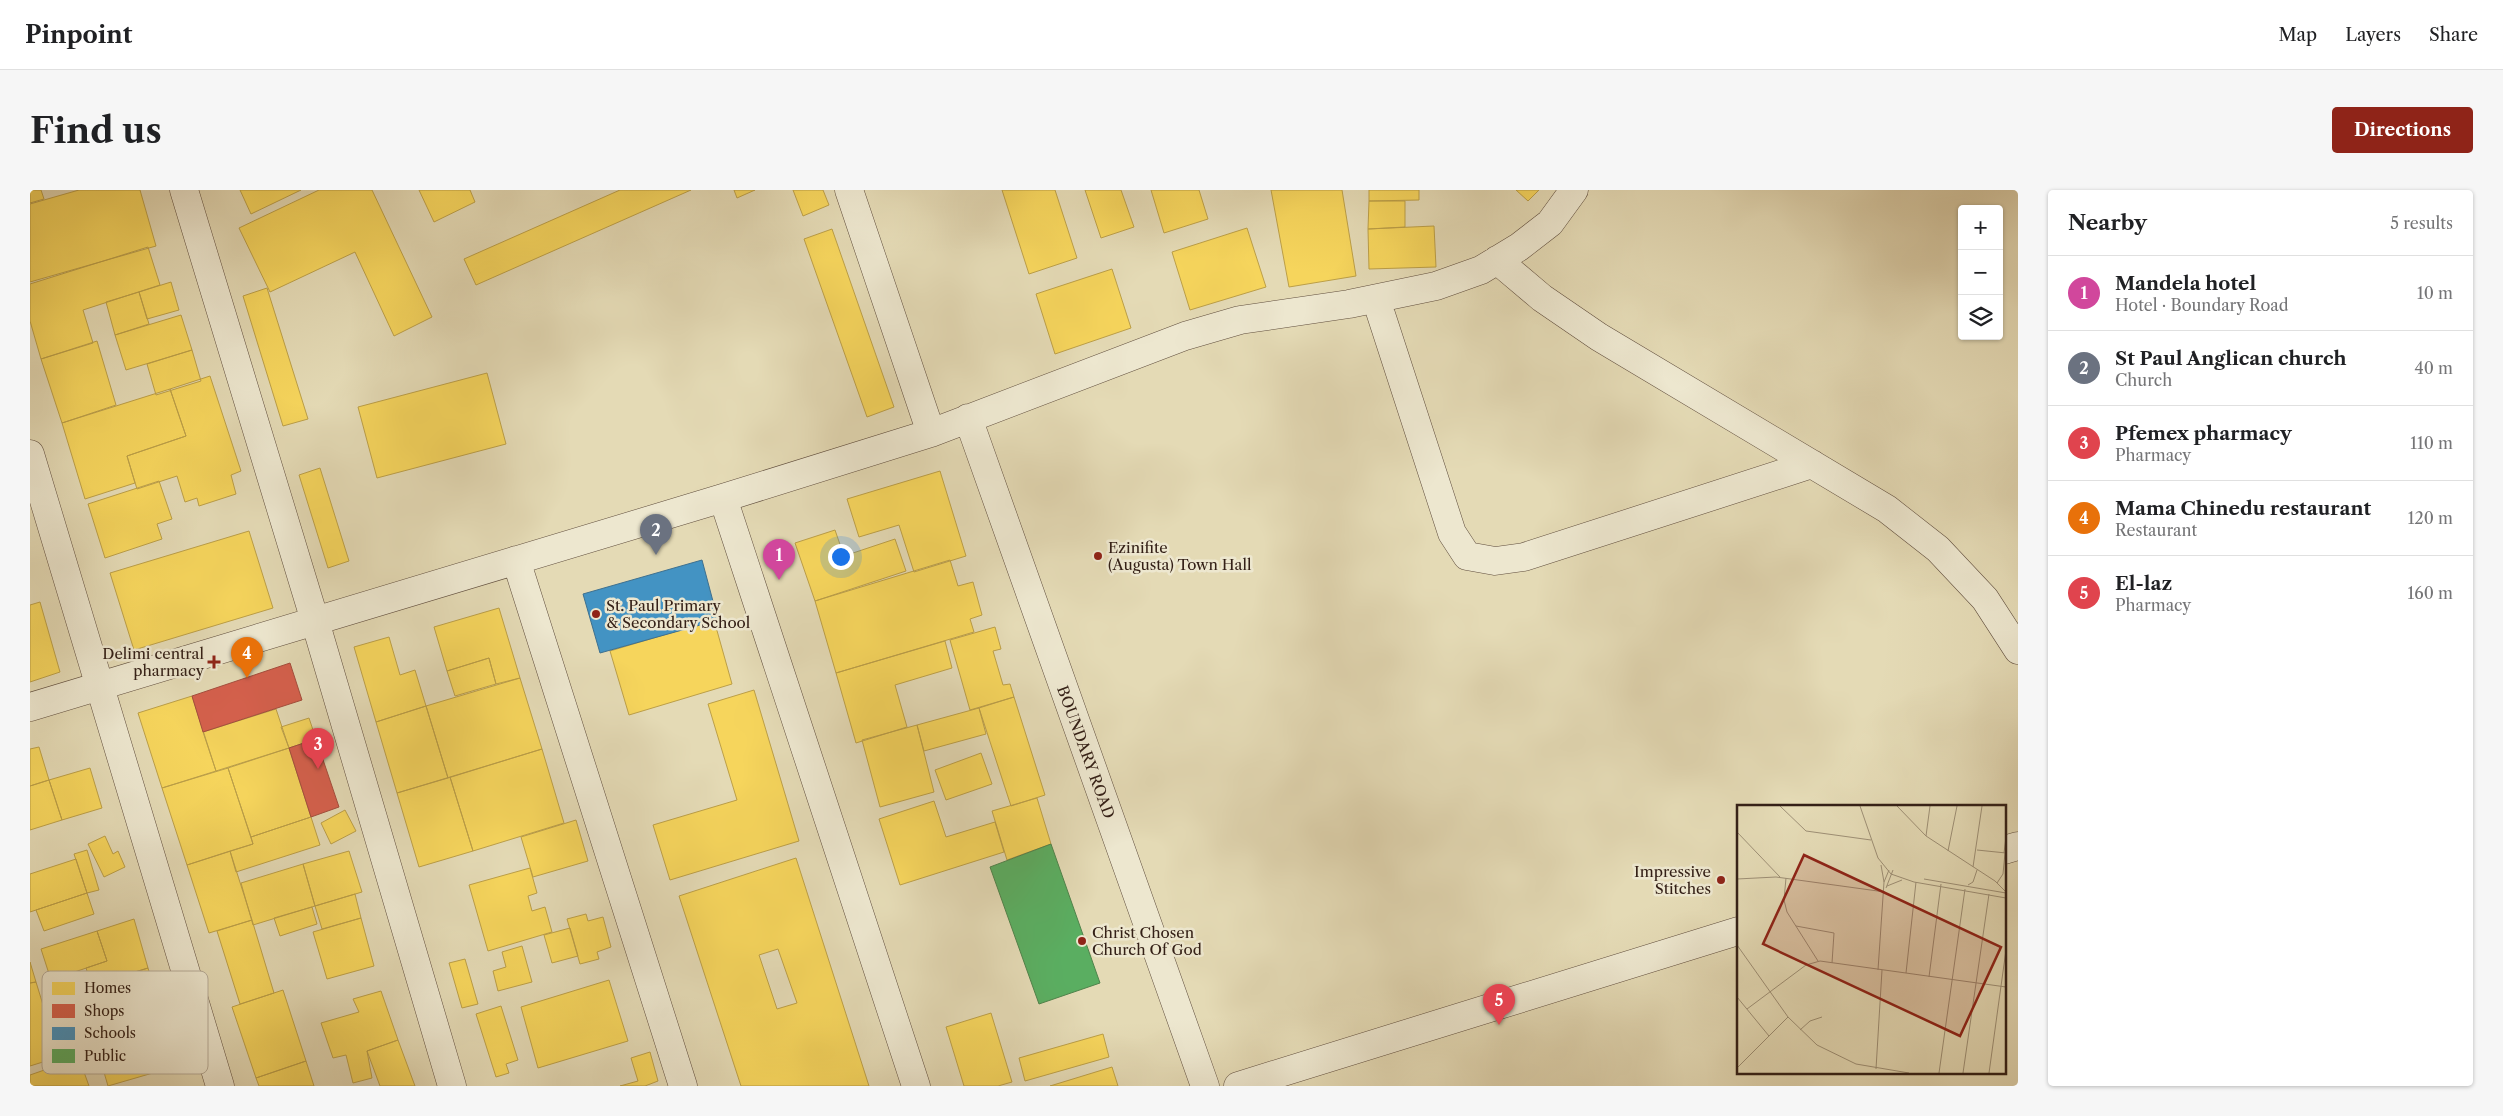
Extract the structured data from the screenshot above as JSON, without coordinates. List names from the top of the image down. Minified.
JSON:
{"streets":{"street":["BOUNDARY ROAD"]},"places":{"other":["Ezinifite (Augusta) Town Hall","St. Paul Primary & Secondary School","Impressive Stitches","Christ Chosen Church Of God"],"health":["Delimi central pharmacy"]},"legend":["Homes","Shops","Schools","Public"],"page":{"header":"Pinpoint","nav":["Map","Layers","Share"],"buttons":"Directions","title":"Find us","heading":["Nearby","5 results"],"map_buttons":["+","−"],"list":[{"mark":"1","name":"Mandela hotel","note":"Hotel · Boundary Road","value":"10 m"},{"mark":"2","name":"St Paul Anglican church","note":"Church","value":"40 m"},{"mark":"3","name":"Pfemex pharmacy","note":"Pharmacy","value":"110 m"},{"mark":"4","name":"Mama Chinedu restaurant","note":"Restaurant","value":"120 m"},{"mark":"5","name":"El-laz","note":"Pharmacy","value":"160 m"}],"pins":["2","1","4","3","5"]}}
